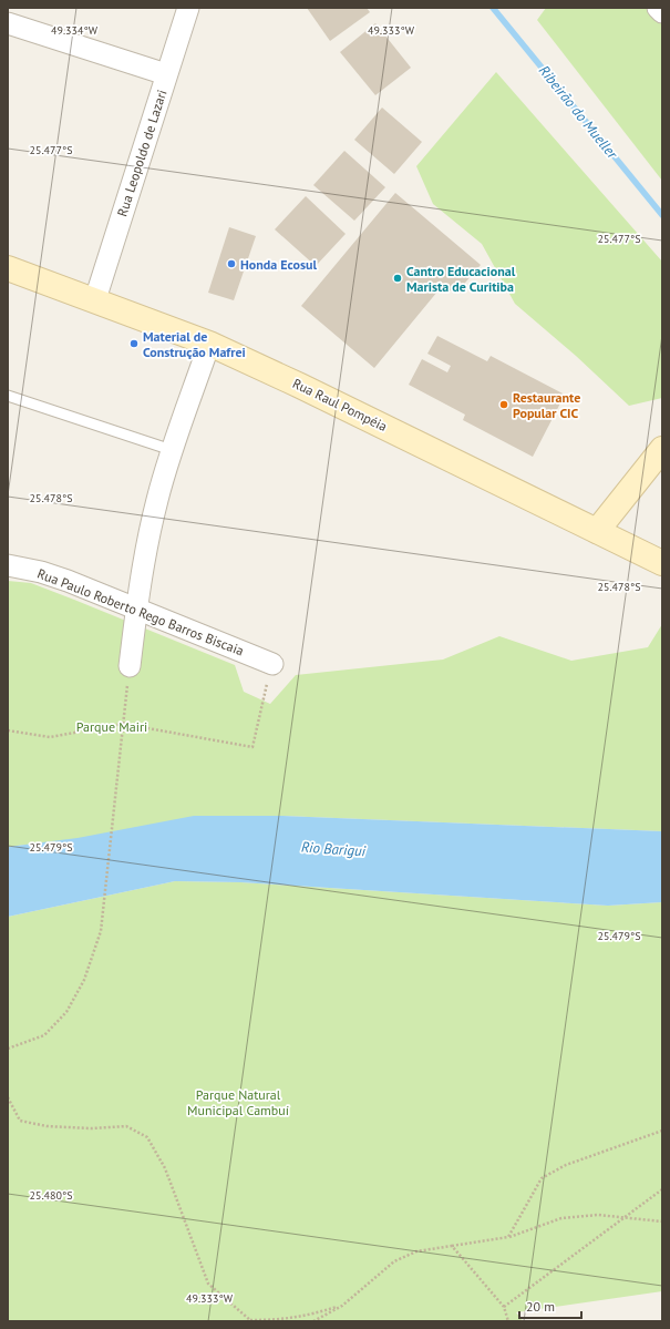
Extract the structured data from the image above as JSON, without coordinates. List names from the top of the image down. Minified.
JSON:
{"streets":{"main road":["Rua Raul Pompéia"],"street":["Rua Leopoldo de Lazari","Rua Paulo Roberto Rego Barros Biscaia"]},"crossings":[["Rua Leopoldo de Lazari","Rua Raul Pompéia"]],"water":["Ribeirão do Mueller","Rio Barigui"],"parks":["Parque Mairi","Parque Natural Municipal Cambuí"],"places":["Honda Ecosul","Cantro Educacional Marista de Curitiba","Material de Construção Mafrei","Restaurante Popular CIC"],"scale_bar":"20 m","coordinates":["49.334°W","49.333°W","25.477°S","25.478°S","25.479°S","25.480°S"]}
